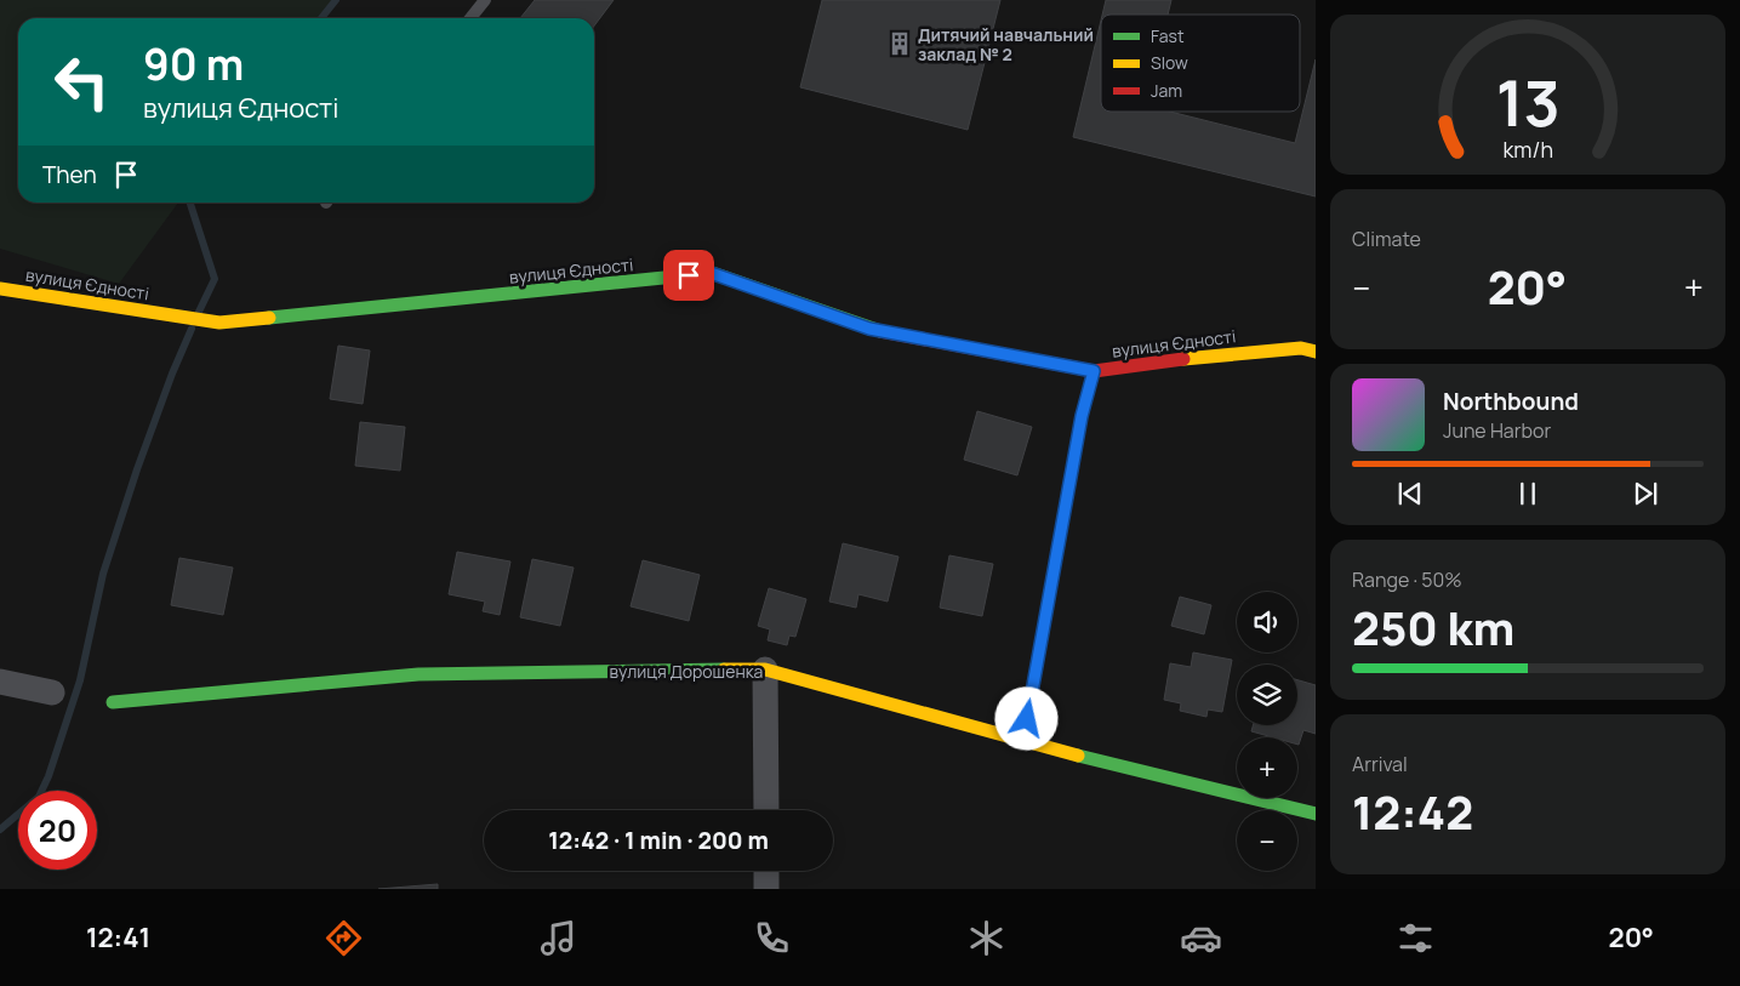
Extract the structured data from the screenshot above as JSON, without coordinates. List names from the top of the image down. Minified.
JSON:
{"streets":{"street":["вулиця Єдності","вулиця Дорошенка"]},"places":{"building":["Дитячий навчальний заклад № 2"]},"legend":["Fast","Slow","Jam"],"page":{"turn":["90 m","вулиця Єдності"],"then":"Then","tile":["Climate",["Range · 50%","250 km"],["Arrival","12:42"]],"heat":["−","20°","+"],"song":["Northbound","June Harbor"],"map_buttons":["+","−"],"limit":"20","trip":"12:42 · 1 min · 200 m","tabs":["12:41","20°"],"gauge":["13","km/h"]}}
